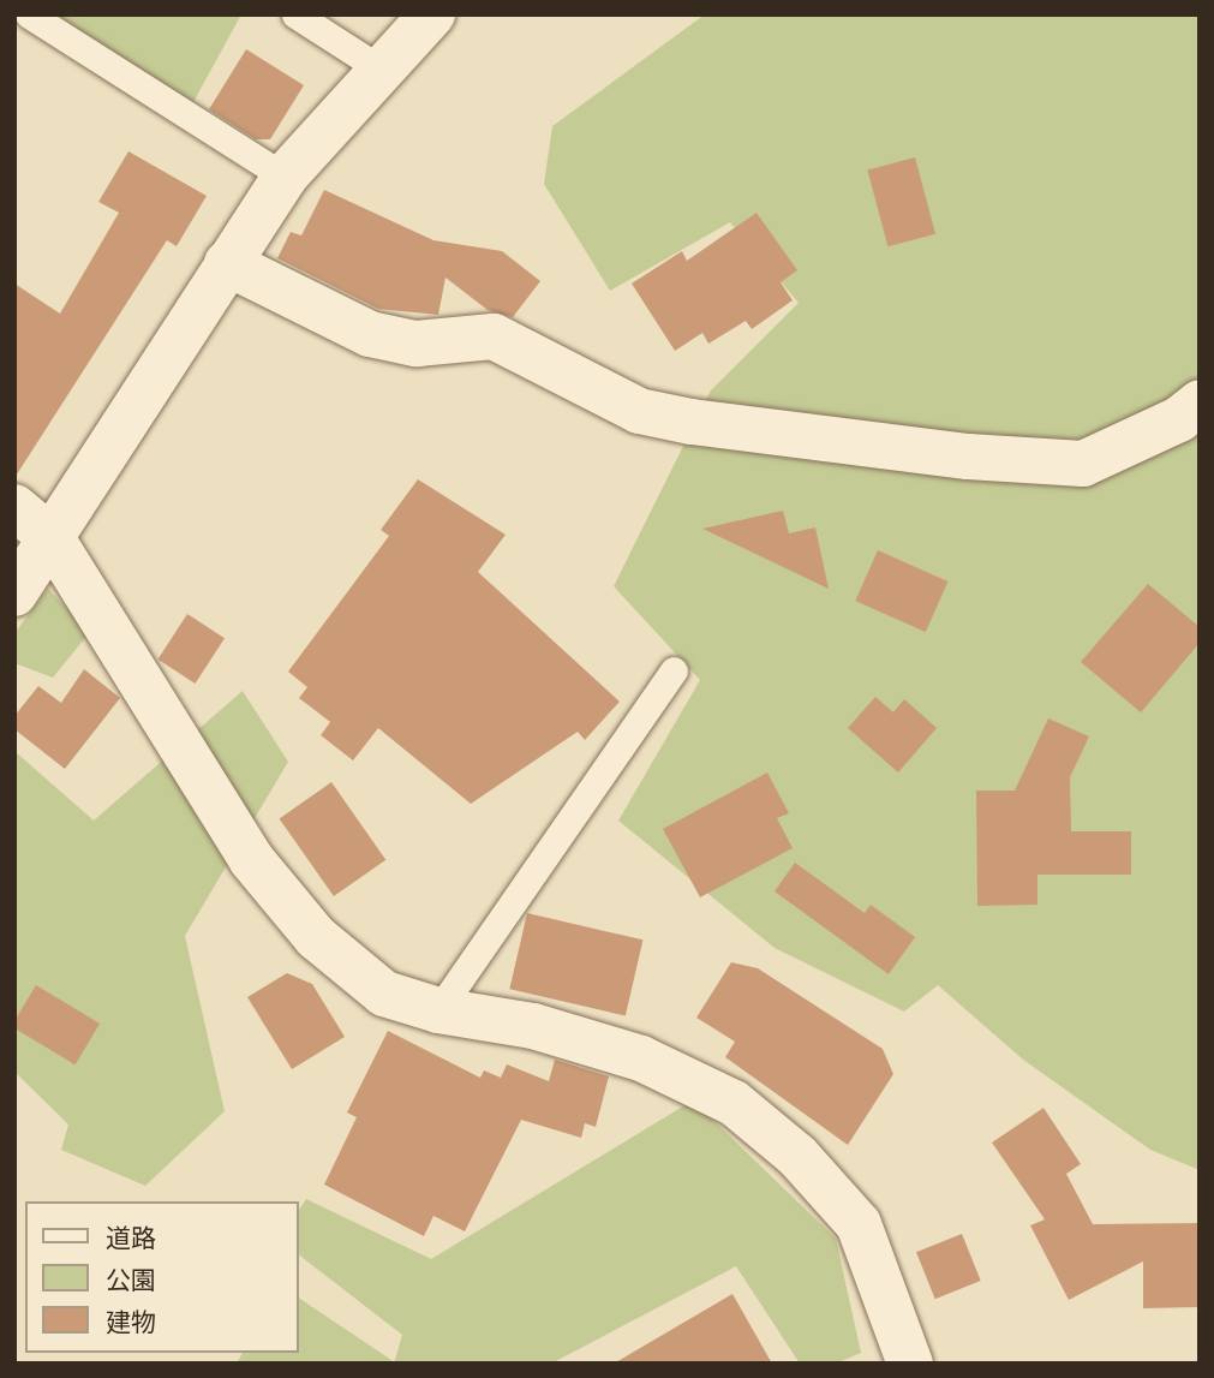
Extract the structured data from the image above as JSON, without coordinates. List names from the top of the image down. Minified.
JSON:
{"legend":["道路","公園","建物"]}
